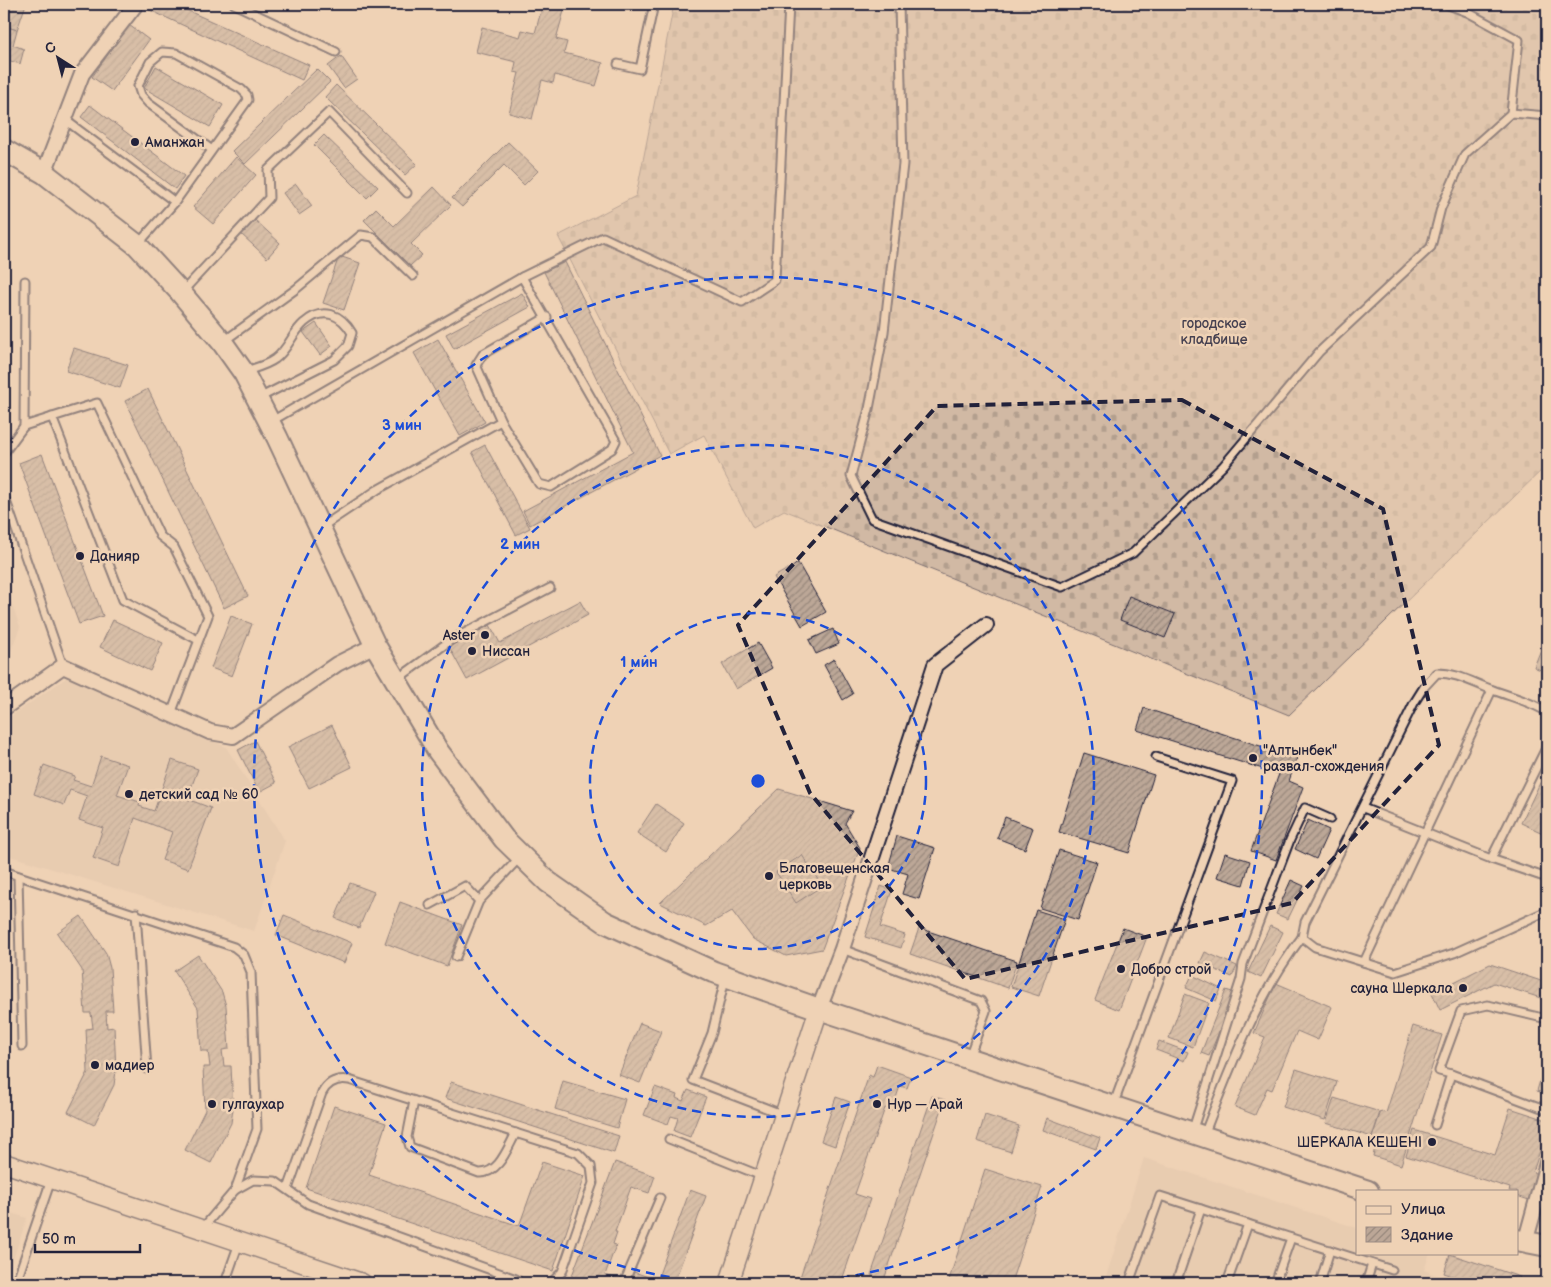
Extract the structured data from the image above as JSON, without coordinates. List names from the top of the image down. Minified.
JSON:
{"parks":["городское кладбище"],"places":["Аманжан","Данияр","Aster","Ниссан","\"Алтынбек\" развал-схождения","детский сад № 60","Благовещенская церковь","Добро строй","сауна Шеркала","мадиер","гулгаухар","Нур — Арай","ШЕРКАЛА КЕШЕНІ"],"legend":["Улица","Здание"],"scale_bar":"50 m","north":"top left","rings":["3 мин","2 мин","1 мин"]}
